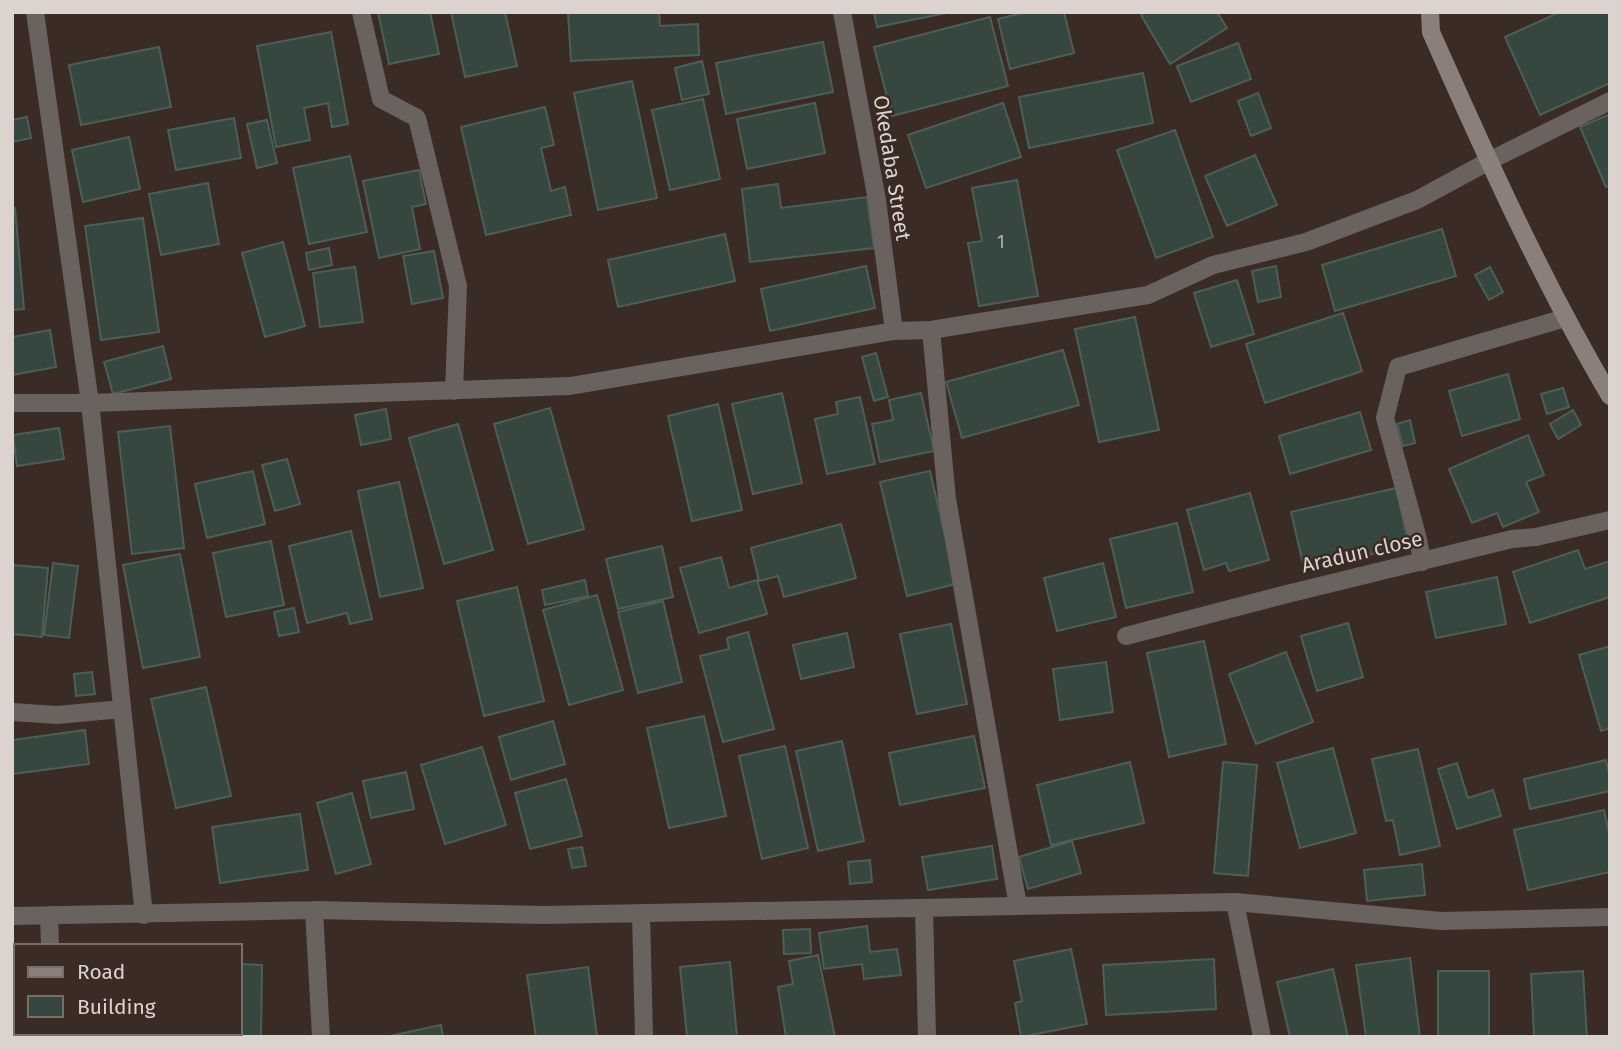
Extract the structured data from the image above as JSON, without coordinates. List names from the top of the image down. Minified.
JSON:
{"streets":{"street":["Okedaba Street","Aradun close"]},"house_numbers":["1"],"legend":["Road","Building"]}
